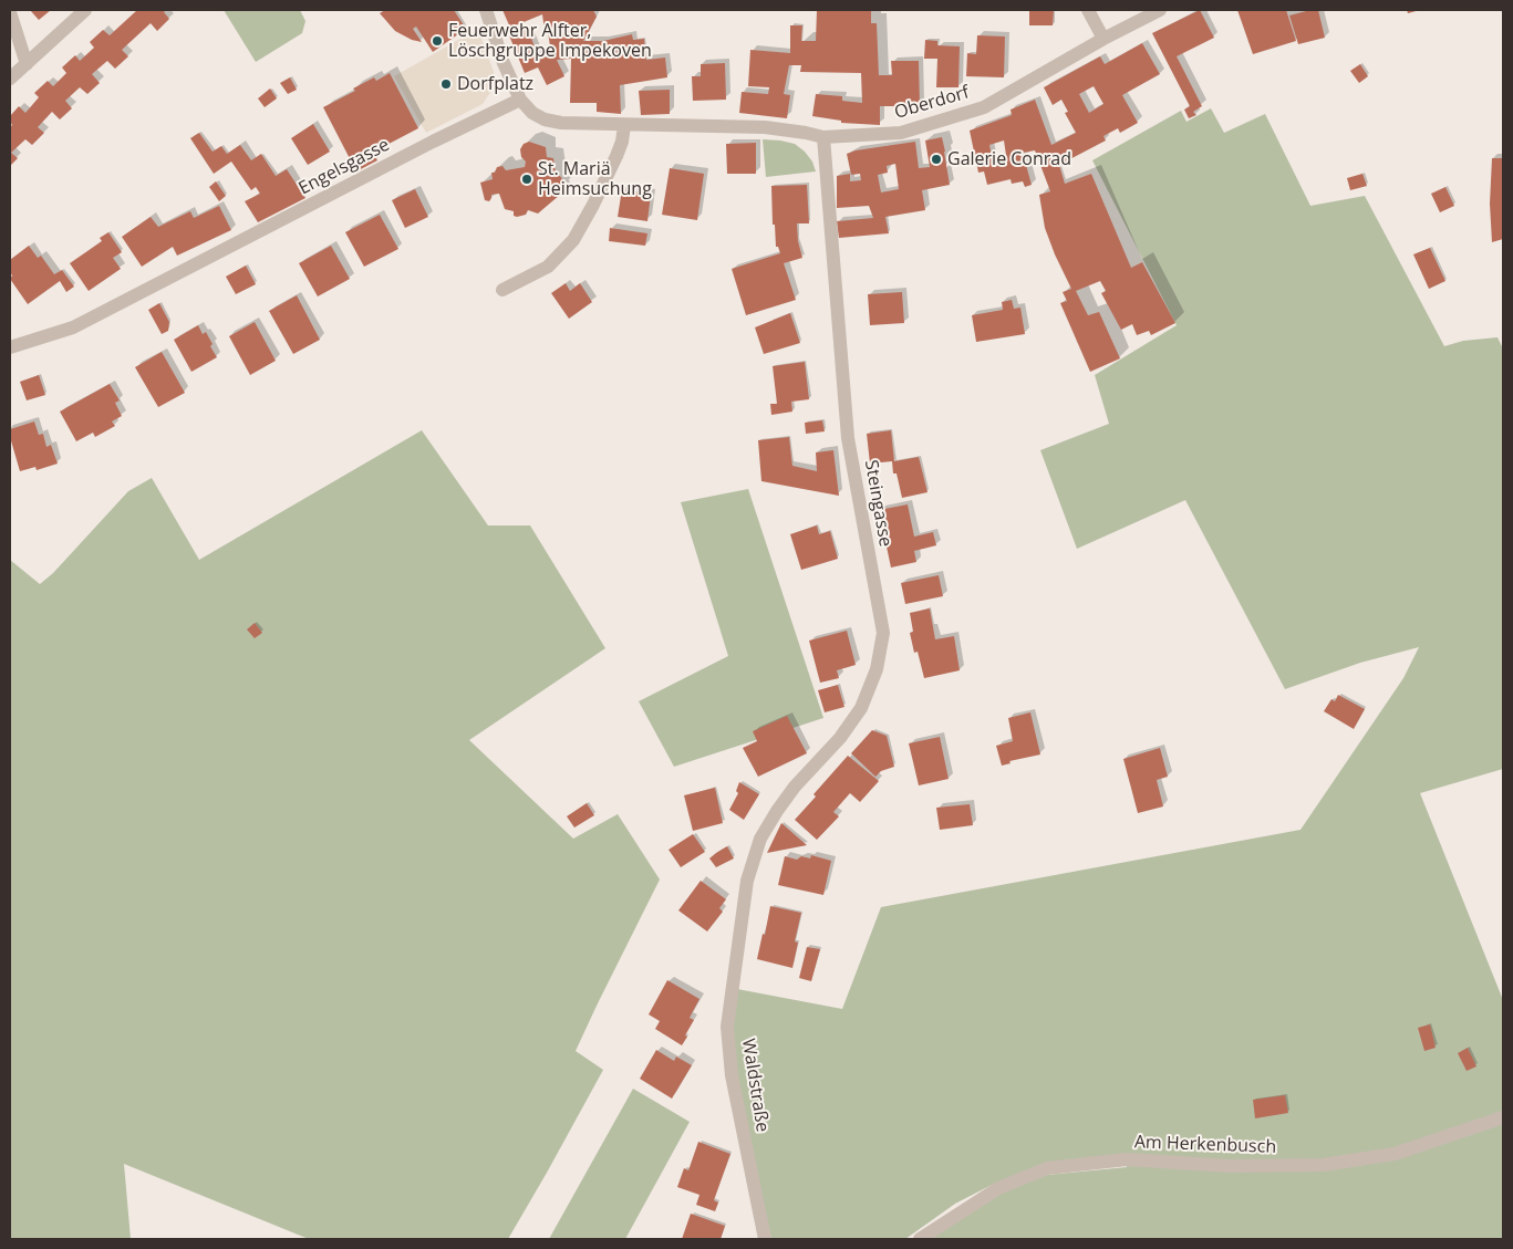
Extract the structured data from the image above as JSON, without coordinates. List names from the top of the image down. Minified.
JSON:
{"streets":{"street":["Oberdorf","Engelsgasse","Steingasse","Waldstraße","Am Herkenbusch"]},"crossings":[["Oberdorf","Engelsgasse"],["Oberdorf","Steingasse"],["Steingasse","Waldstraße"]],"places":["Feuerwehr Alfter, Löschgruppe Impekoven","Dorfplatz","Galerie Conrad","St. Mariä Heimsuchung"]}
